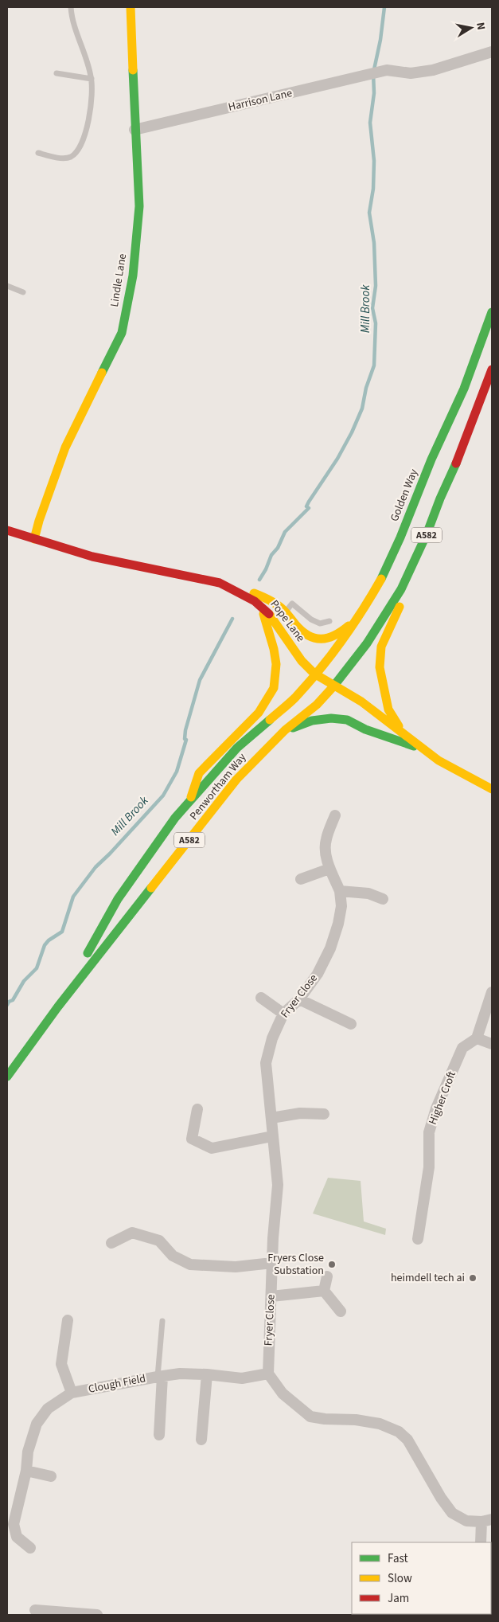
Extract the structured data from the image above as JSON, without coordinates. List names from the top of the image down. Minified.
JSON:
{"streets":{"main road":["Lindle Lane","Golden Way","A582","Pope Lane","Penwortham Way"],"street":["Harrison Lane","Fryer Close","Higher Croft","Clough Field"]},"crossings":[["Harrison Lane","Lindle Lane"],["Lindle Lane","Pope Lane"],["Golden Way","Pope Lane"],["Golden Way","Penwortham Way"],["A582","Pope Lane"],["A582","Penwortham Way"],["Pope Lane","Penwortham Way"],["Fryer Close","Clough Field"]],"water":["Mill Brook"],"places":["Fryers Close Substation","heimdell tech ai"],"legend":["Fast","Slow","Jam"],"north":"right"}
